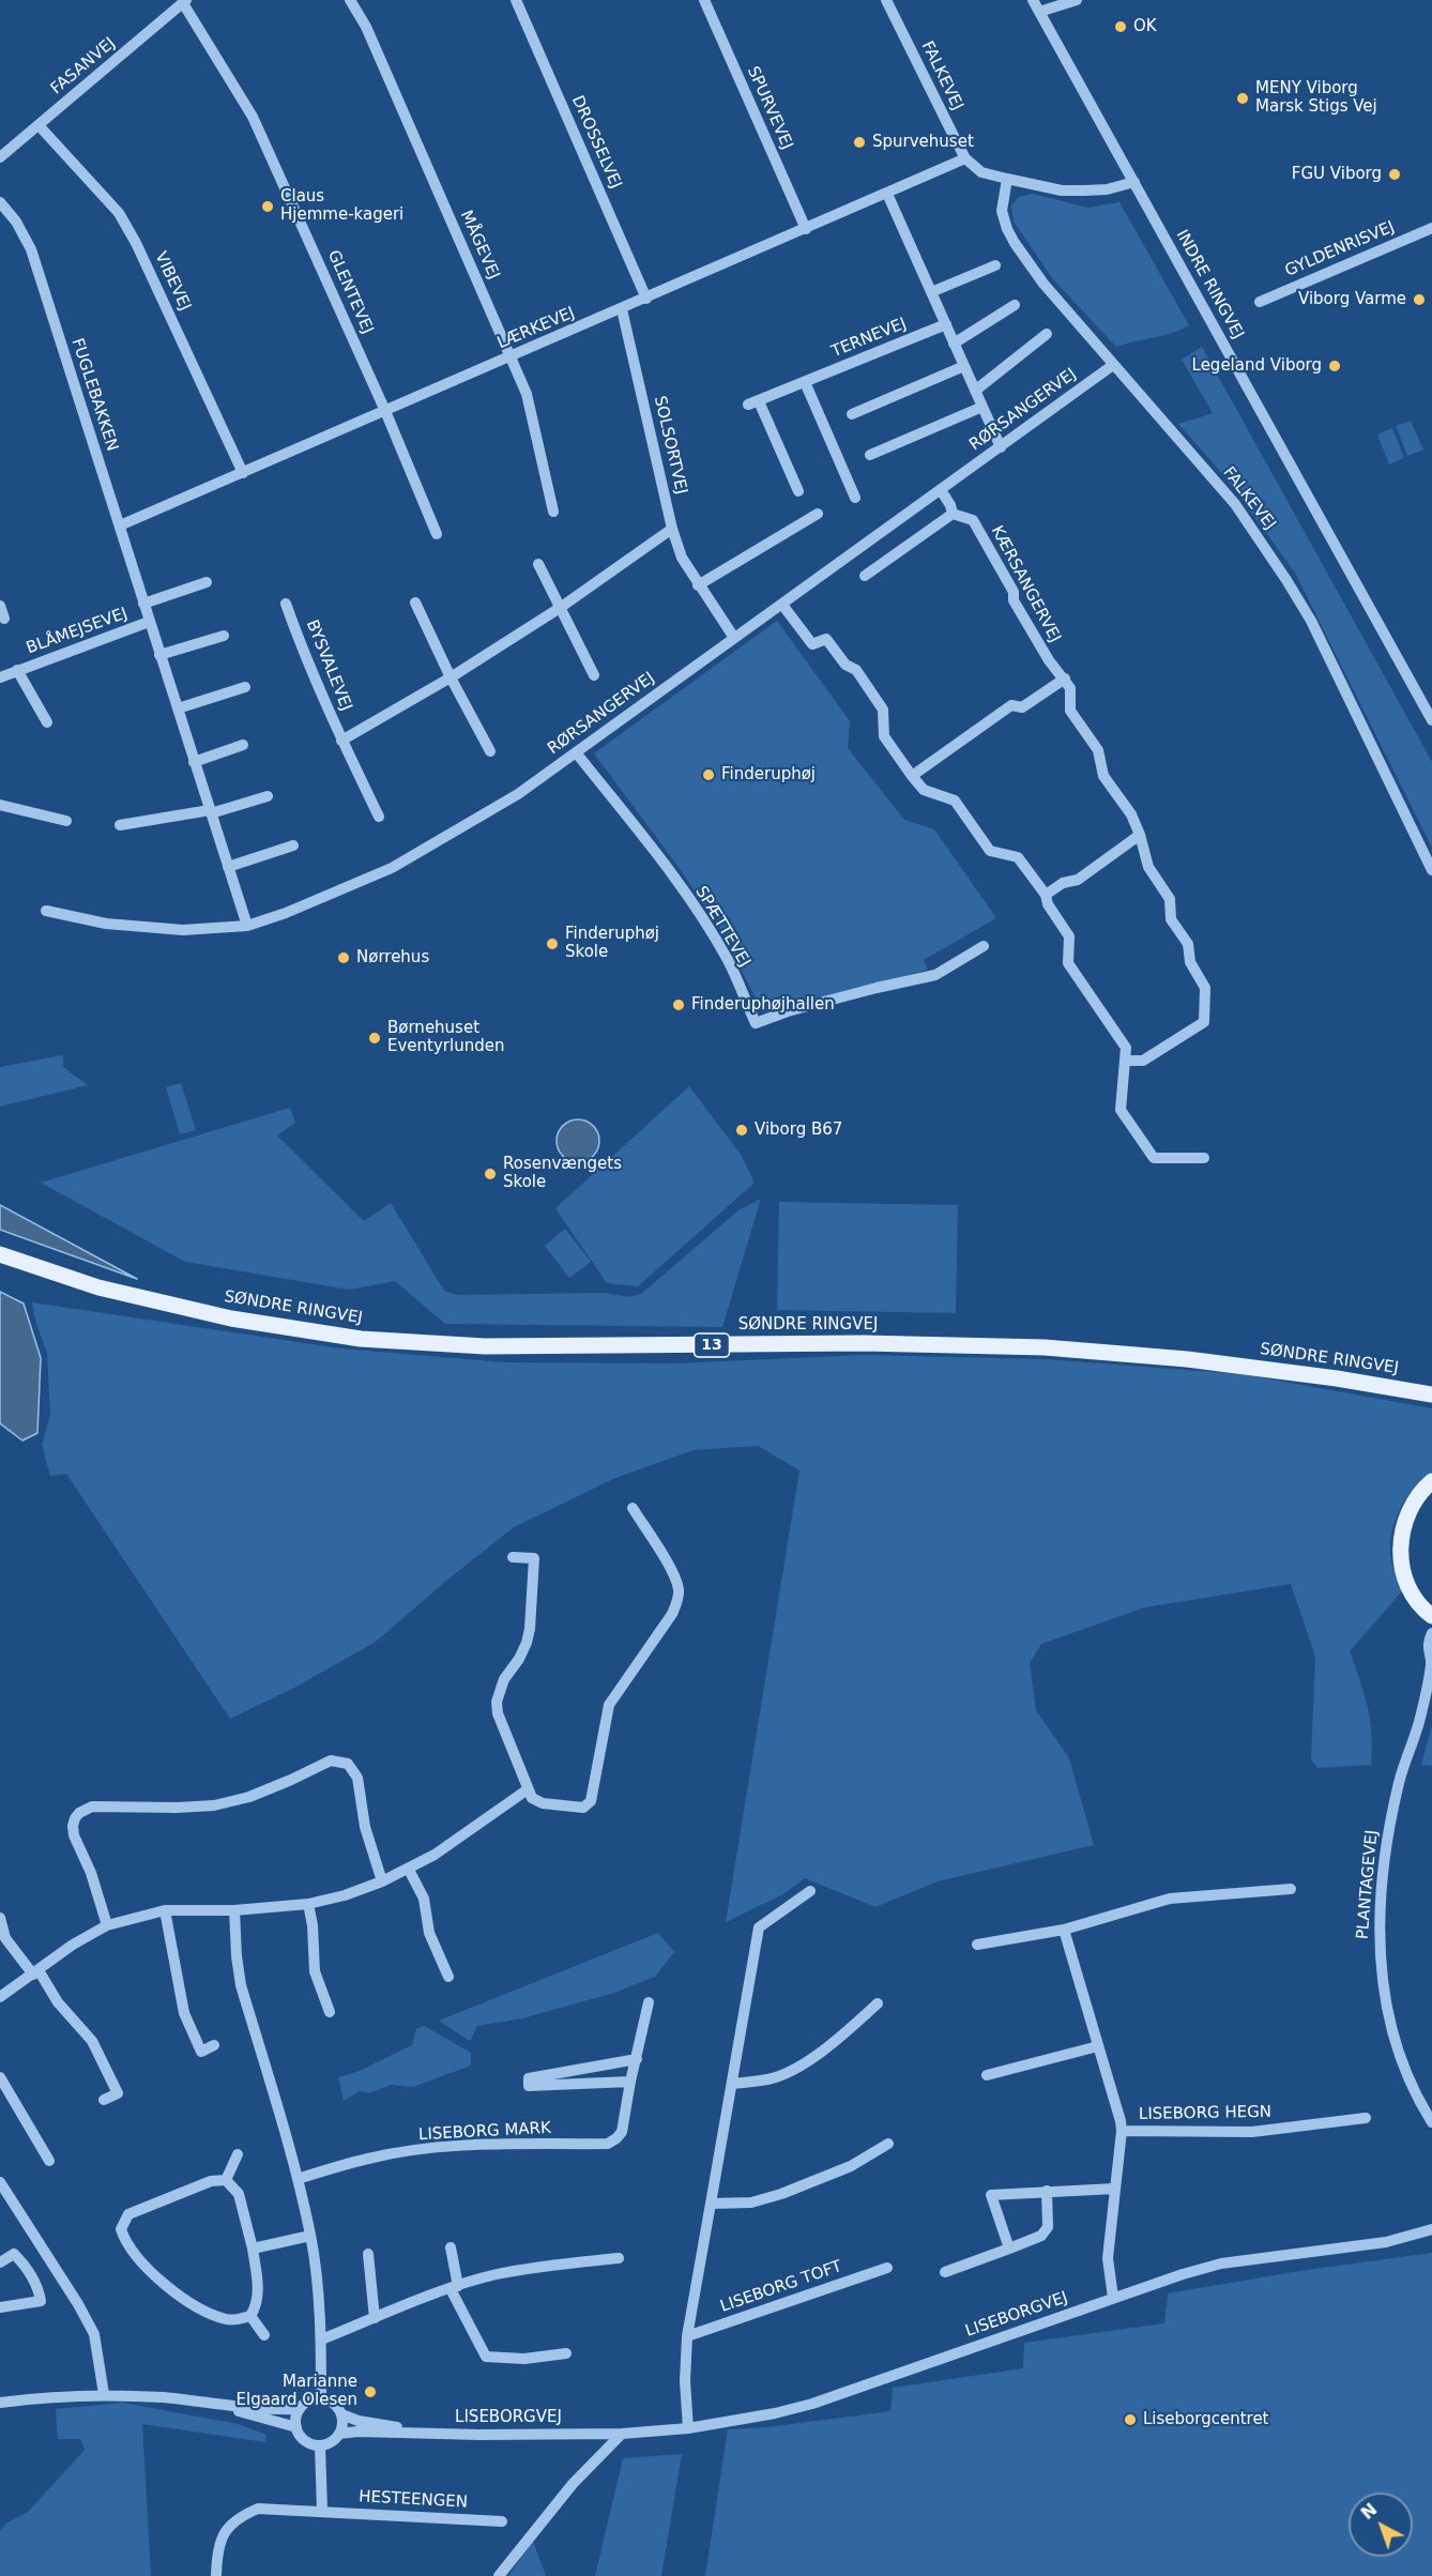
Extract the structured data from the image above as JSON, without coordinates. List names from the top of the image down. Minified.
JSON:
{"streets":{"main road":["SØNDRE RINGVEJ","13"],"street":["FASANVEJ","FALKEVEJ","SPURVEVEJ","DROSSELVEJ","MÅGEVEJ","GYLDENRISVEJ","VIBEVEJ","INDRE RINGVEJ","GLENTEVEJ","LÆRKEVEJ","TERNEVEJ","FUGLEBAKKEN","RØRSANGERVEJ","SOLSORTVEJ","KÆRSANGERVEJ","BLÅMEJSEVEJ","BYSVALEVEJ","SPÆTTEVEJ","PLANTAGEVEJ","LISEBORG HEGN","LISEBORG MARK","LISEBORG TOFT","LISEBORGVEJ","HESTEENGEN"]},"crossings":[["FASANVEJ","VIBEVEJ"],["FASANVEJ","GLENTEVEJ"],["FALKEVEJ","LÆRKEVEJ"],["FALKEVEJ","RØRSANGERVEJ"],["SPURVEVEJ","LÆRKEVEJ"],["DROSSELVEJ","LÆRKEVEJ"],["MÅGEVEJ","LÆRKEVEJ"],["VIBEVEJ","LÆRKEVEJ"],["GLENTEVEJ","LÆRKEVEJ"],["LÆRKEVEJ","FUGLEBAKKEN"],["LÆRKEVEJ","SOLSORTVEJ"],["FUGLEBAKKEN","RØRSANGERVEJ"],["FUGLEBAKKEN","BLÅMEJSEVEJ"],["RØRSANGERVEJ","SOLSORTVEJ"],["RØRSANGERVEJ","SPÆTTEVEJ"],["SOLSORTVEJ","BYSVALEVEJ"],["LISEBORG HEGN","LISEBORGVEJ"]],"places":["OK","MENY Viborg Marsk Stigs Vej","Spurvehuset","FGU Viborg","Claus Hjemme-kageri","Viborg Varme","Legeland Viborg","Finderuphøj","Finderuphøj Skole","Nørrehus","Finderuphøjhallen","Børnehuset Eventyrlunden","Viborg B67","Rosenvængets Skole","Marianne Elgaard Olesen","Liseborgcentret"],"north":"top left"}
